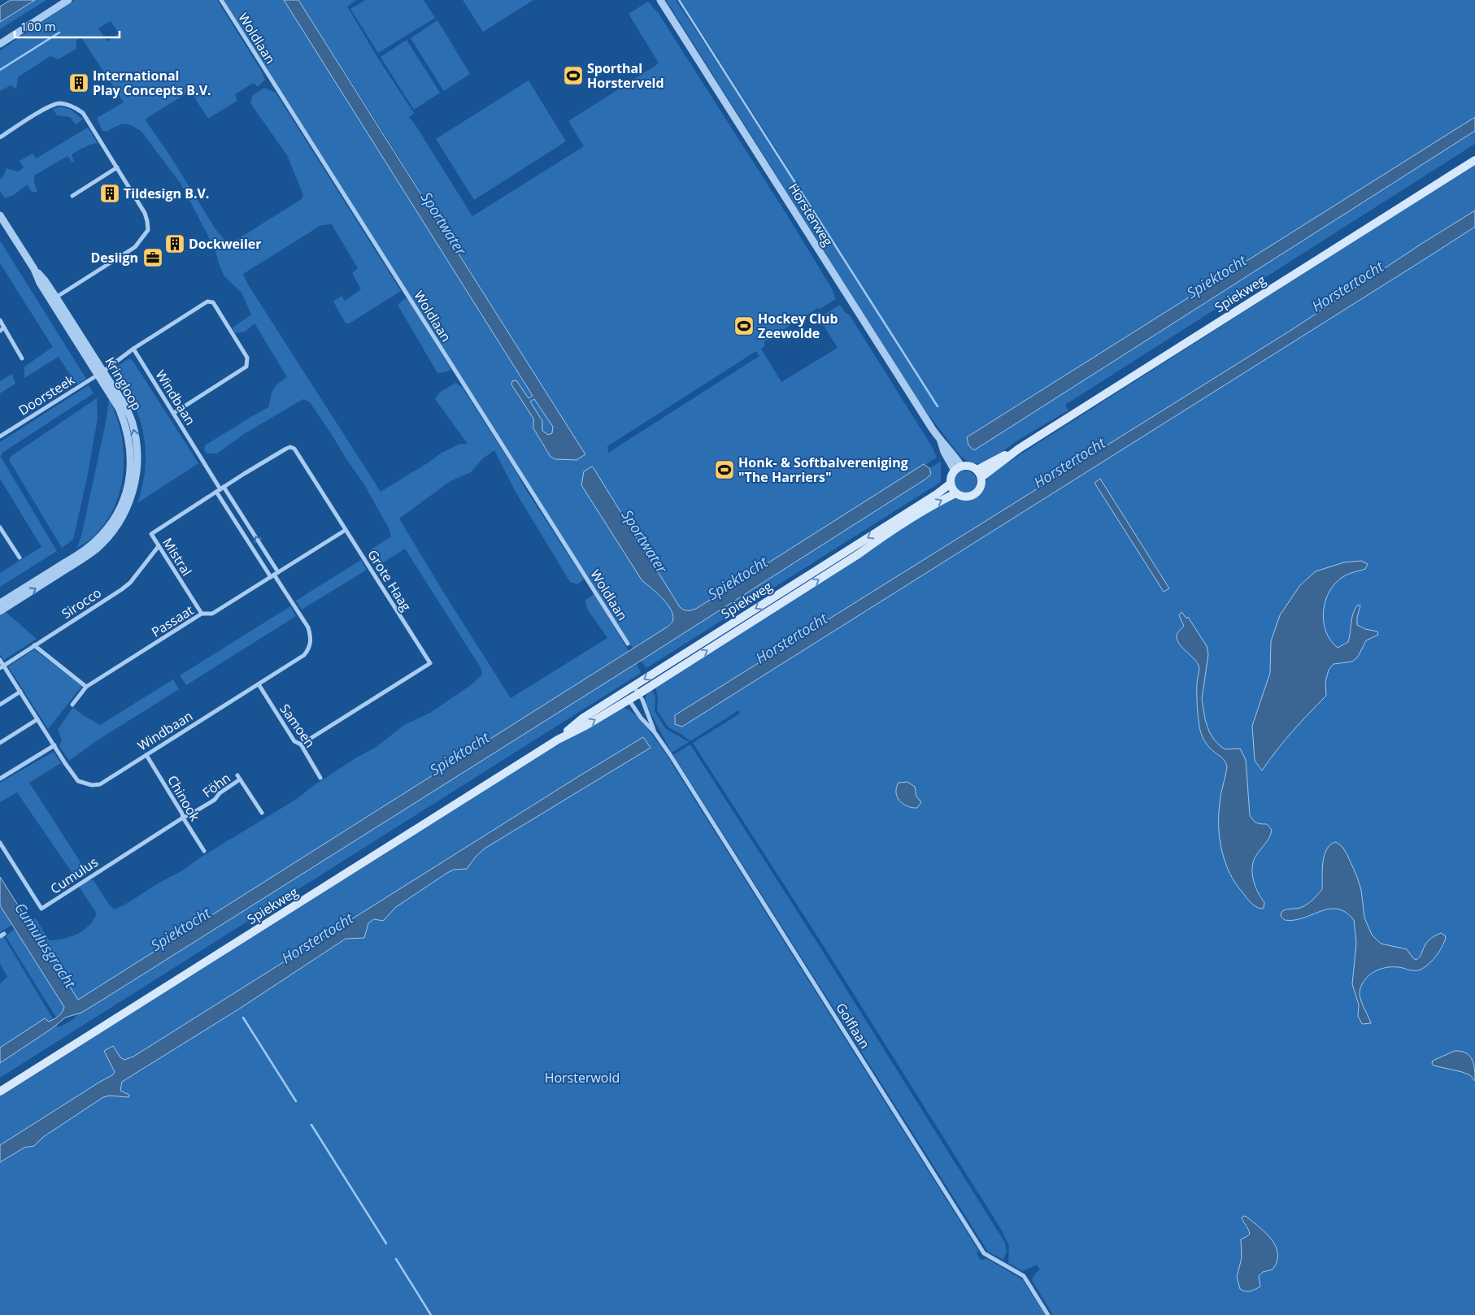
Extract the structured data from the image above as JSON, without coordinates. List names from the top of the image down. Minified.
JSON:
{"streets":{"main road":["Spiekweg"],"street":["Woldlaan","Horsterweg","Kringloop","Doorsteek","Windbaan","Mistral","Grote Haag","Sirocco","Passaat","Samoen","Föhn","Chinook","Cumulus","Golflaan"]},"crossings":[["Horsterweg","Spiekweg"],["Spiekweg","Golflaan"],["Kringloop","Doorsteek"],["Windbaan","Mistral"],["Windbaan","Grote Haag"],["Windbaan","Sirocco"],["Windbaan","Passaat"],["Windbaan","Samoen"],["Windbaan","Chinook"],["Mistral","Sirocco"],["Mistral","Passaat"],["Grote Haag","Passaat"],["Grote Haag","Samoen"],["Föhn","Chinook"],["Föhn","Cumulus"],["Chinook","Cumulus"]],"water":["Sportwater","Spiektocht","Horstertocht","Cumulusgracht"],"parks":["Horsterwold"],"places":{"sports":["Sporthal Horsterveld","Hockey Club Zeewolde","Honk- & Softbalvereniging \"The Harriers\""],"building":["International Play Concepts B.V.","Tildesign B.V.","Dockweiler"],"office":["Desiign"]},"scale_bar":"100 m"}
